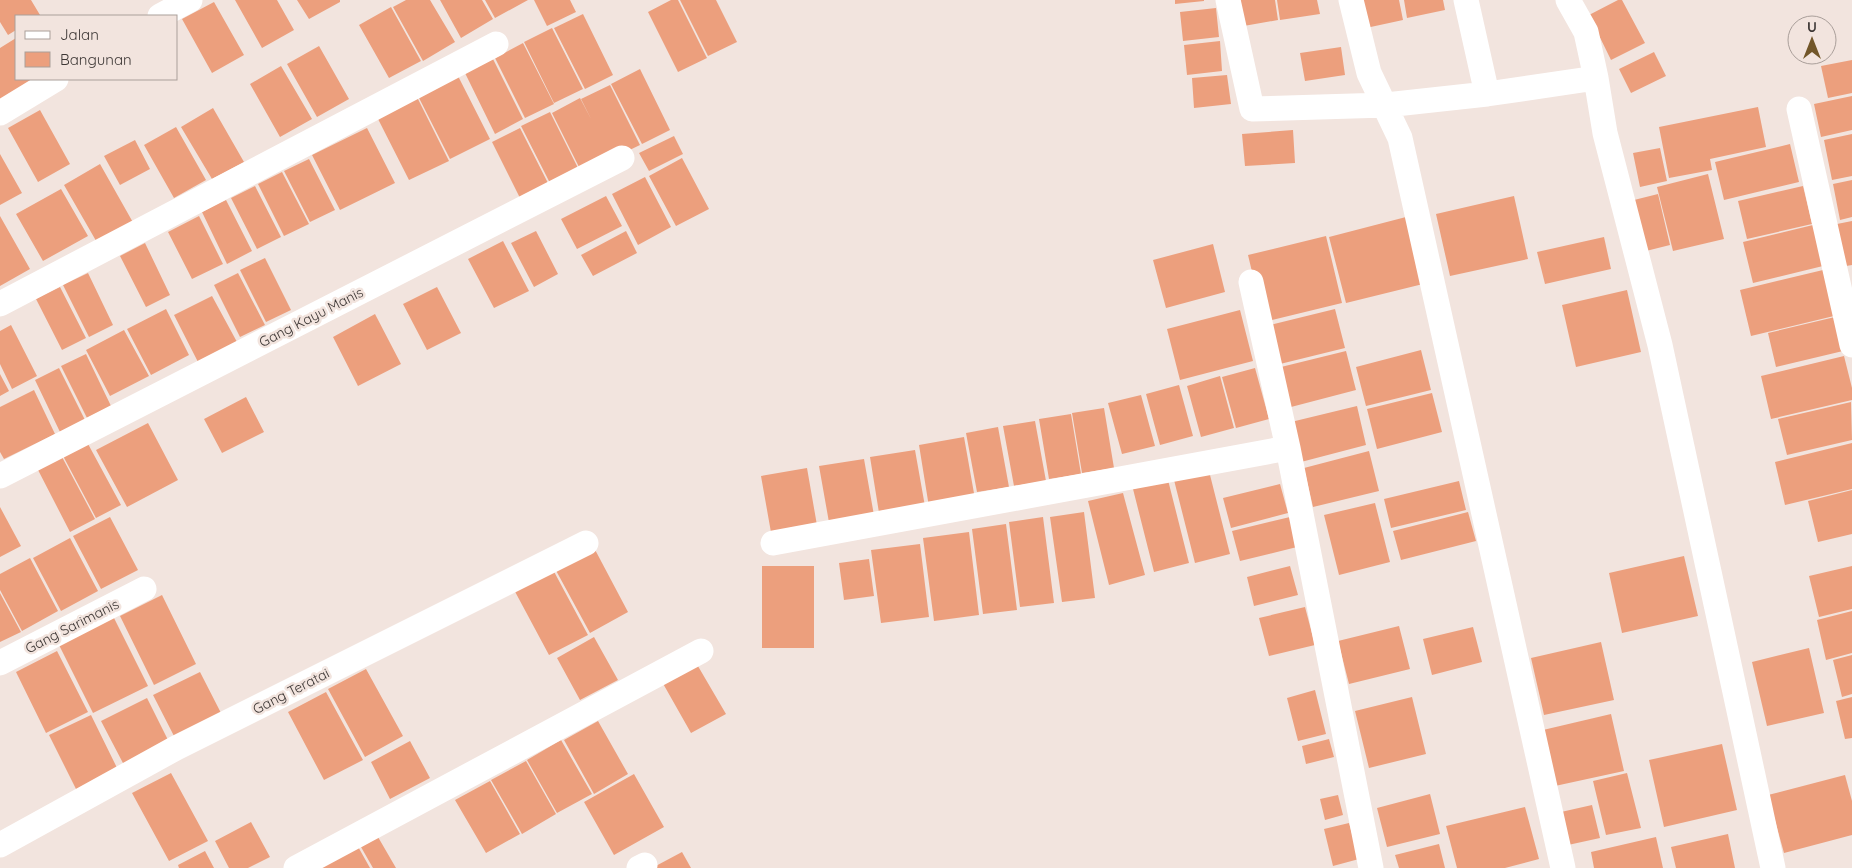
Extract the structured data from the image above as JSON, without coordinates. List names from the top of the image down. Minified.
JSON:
{"streets":{"street":["Gang Kayu Manis","Gang Sarimanis","Gang Teratai"]},"legend":["Jalan","Bangunan"],"north":"top"}
